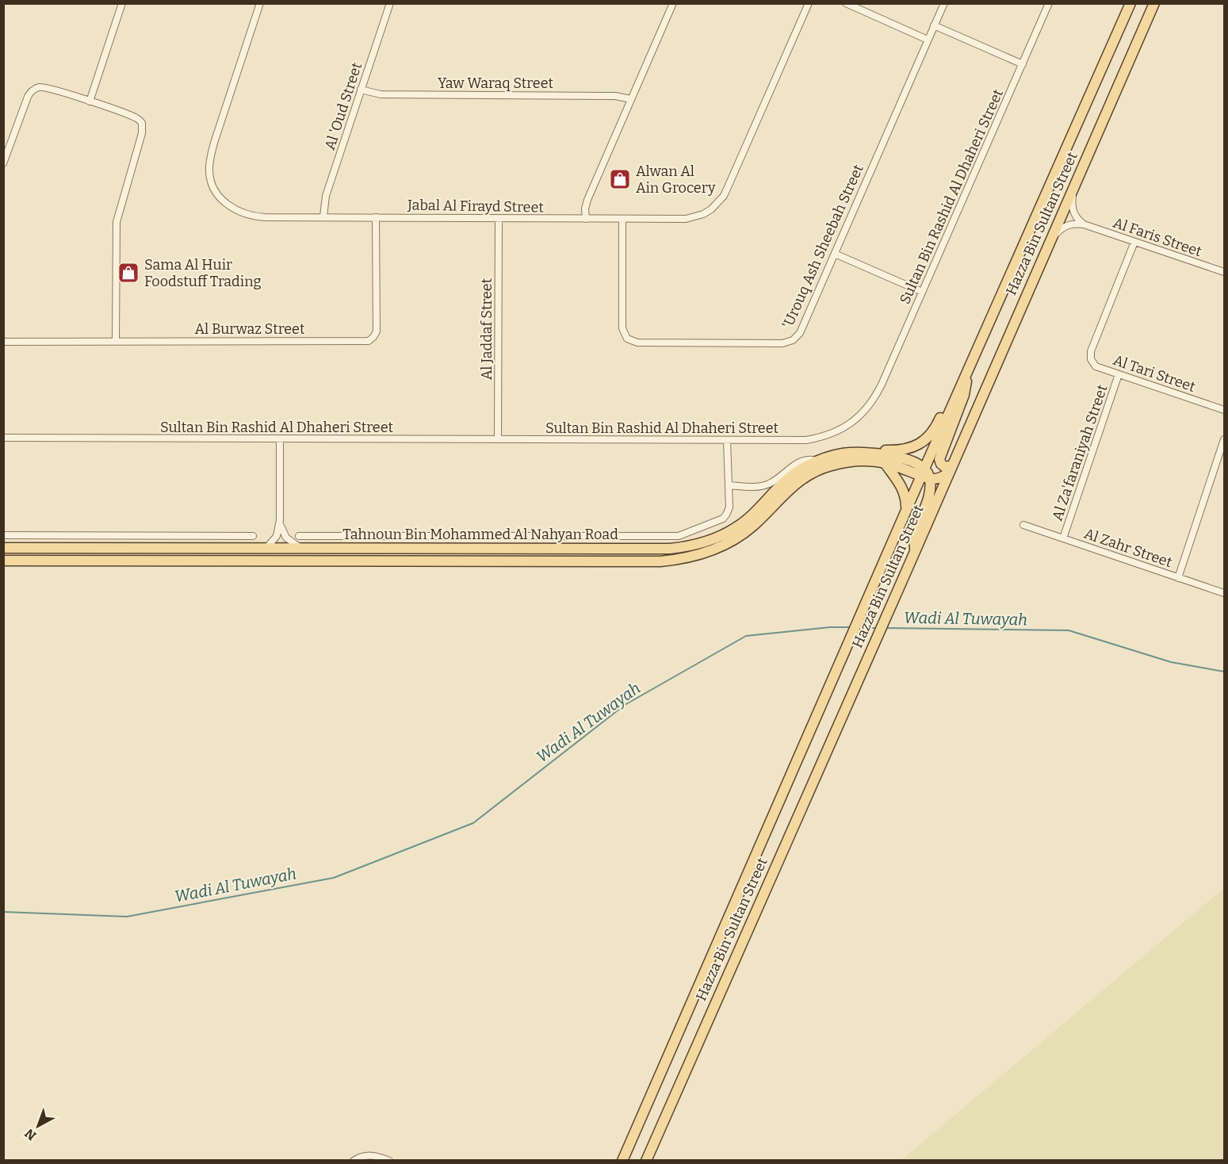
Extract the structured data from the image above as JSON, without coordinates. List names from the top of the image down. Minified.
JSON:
{"streets":{"main road":["Hazza Bin Sultan Street","Tahnoun Bin Mohammed Al Nahyan Road"],"street":["Yaw Waraq Street","Al 'Oud Street","Sultan Bin Rashid Al Dhaheri Street","Jabal Al Firayd Street","Al Faris Street","'Urouq Ash Sheebah Street","Al Burwaz Street","Al Jaddaf Street","Al Tari Street","Al Za'faraniyah Street","Al Zahr Street"]},"crossings":[["Yaw Waraq Street","Al 'Oud Street"],["Al 'Oud Street","Jabal Al Firayd Street"],["Sultan Bin Rashid Al Dhaheri Street","Al Jaddaf Street"],["Jabal Al Firayd Street","'Urouq Ash Sheebah Street"],["Jabal Al Firayd Street","Al Burwaz Street"],["Jabal Al Firayd Street","Al Jaddaf Street"],["Hazza Bin Sultan Street","Tahnoun Bin Mohammed Al Nahyan Road"],["Al Faris Street","Al Tari Street"],["Al Tari Street","Al Za'faraniyah Street"],["Al Za'faraniyah Street","Al Zahr Street"]],"water":["Wadi Al Tuwayah"],"places":{"shop":["Alwan Al Ain Grocery","Sama Al Huir Foodstuff Trading"]},"north":"bottom left"}
